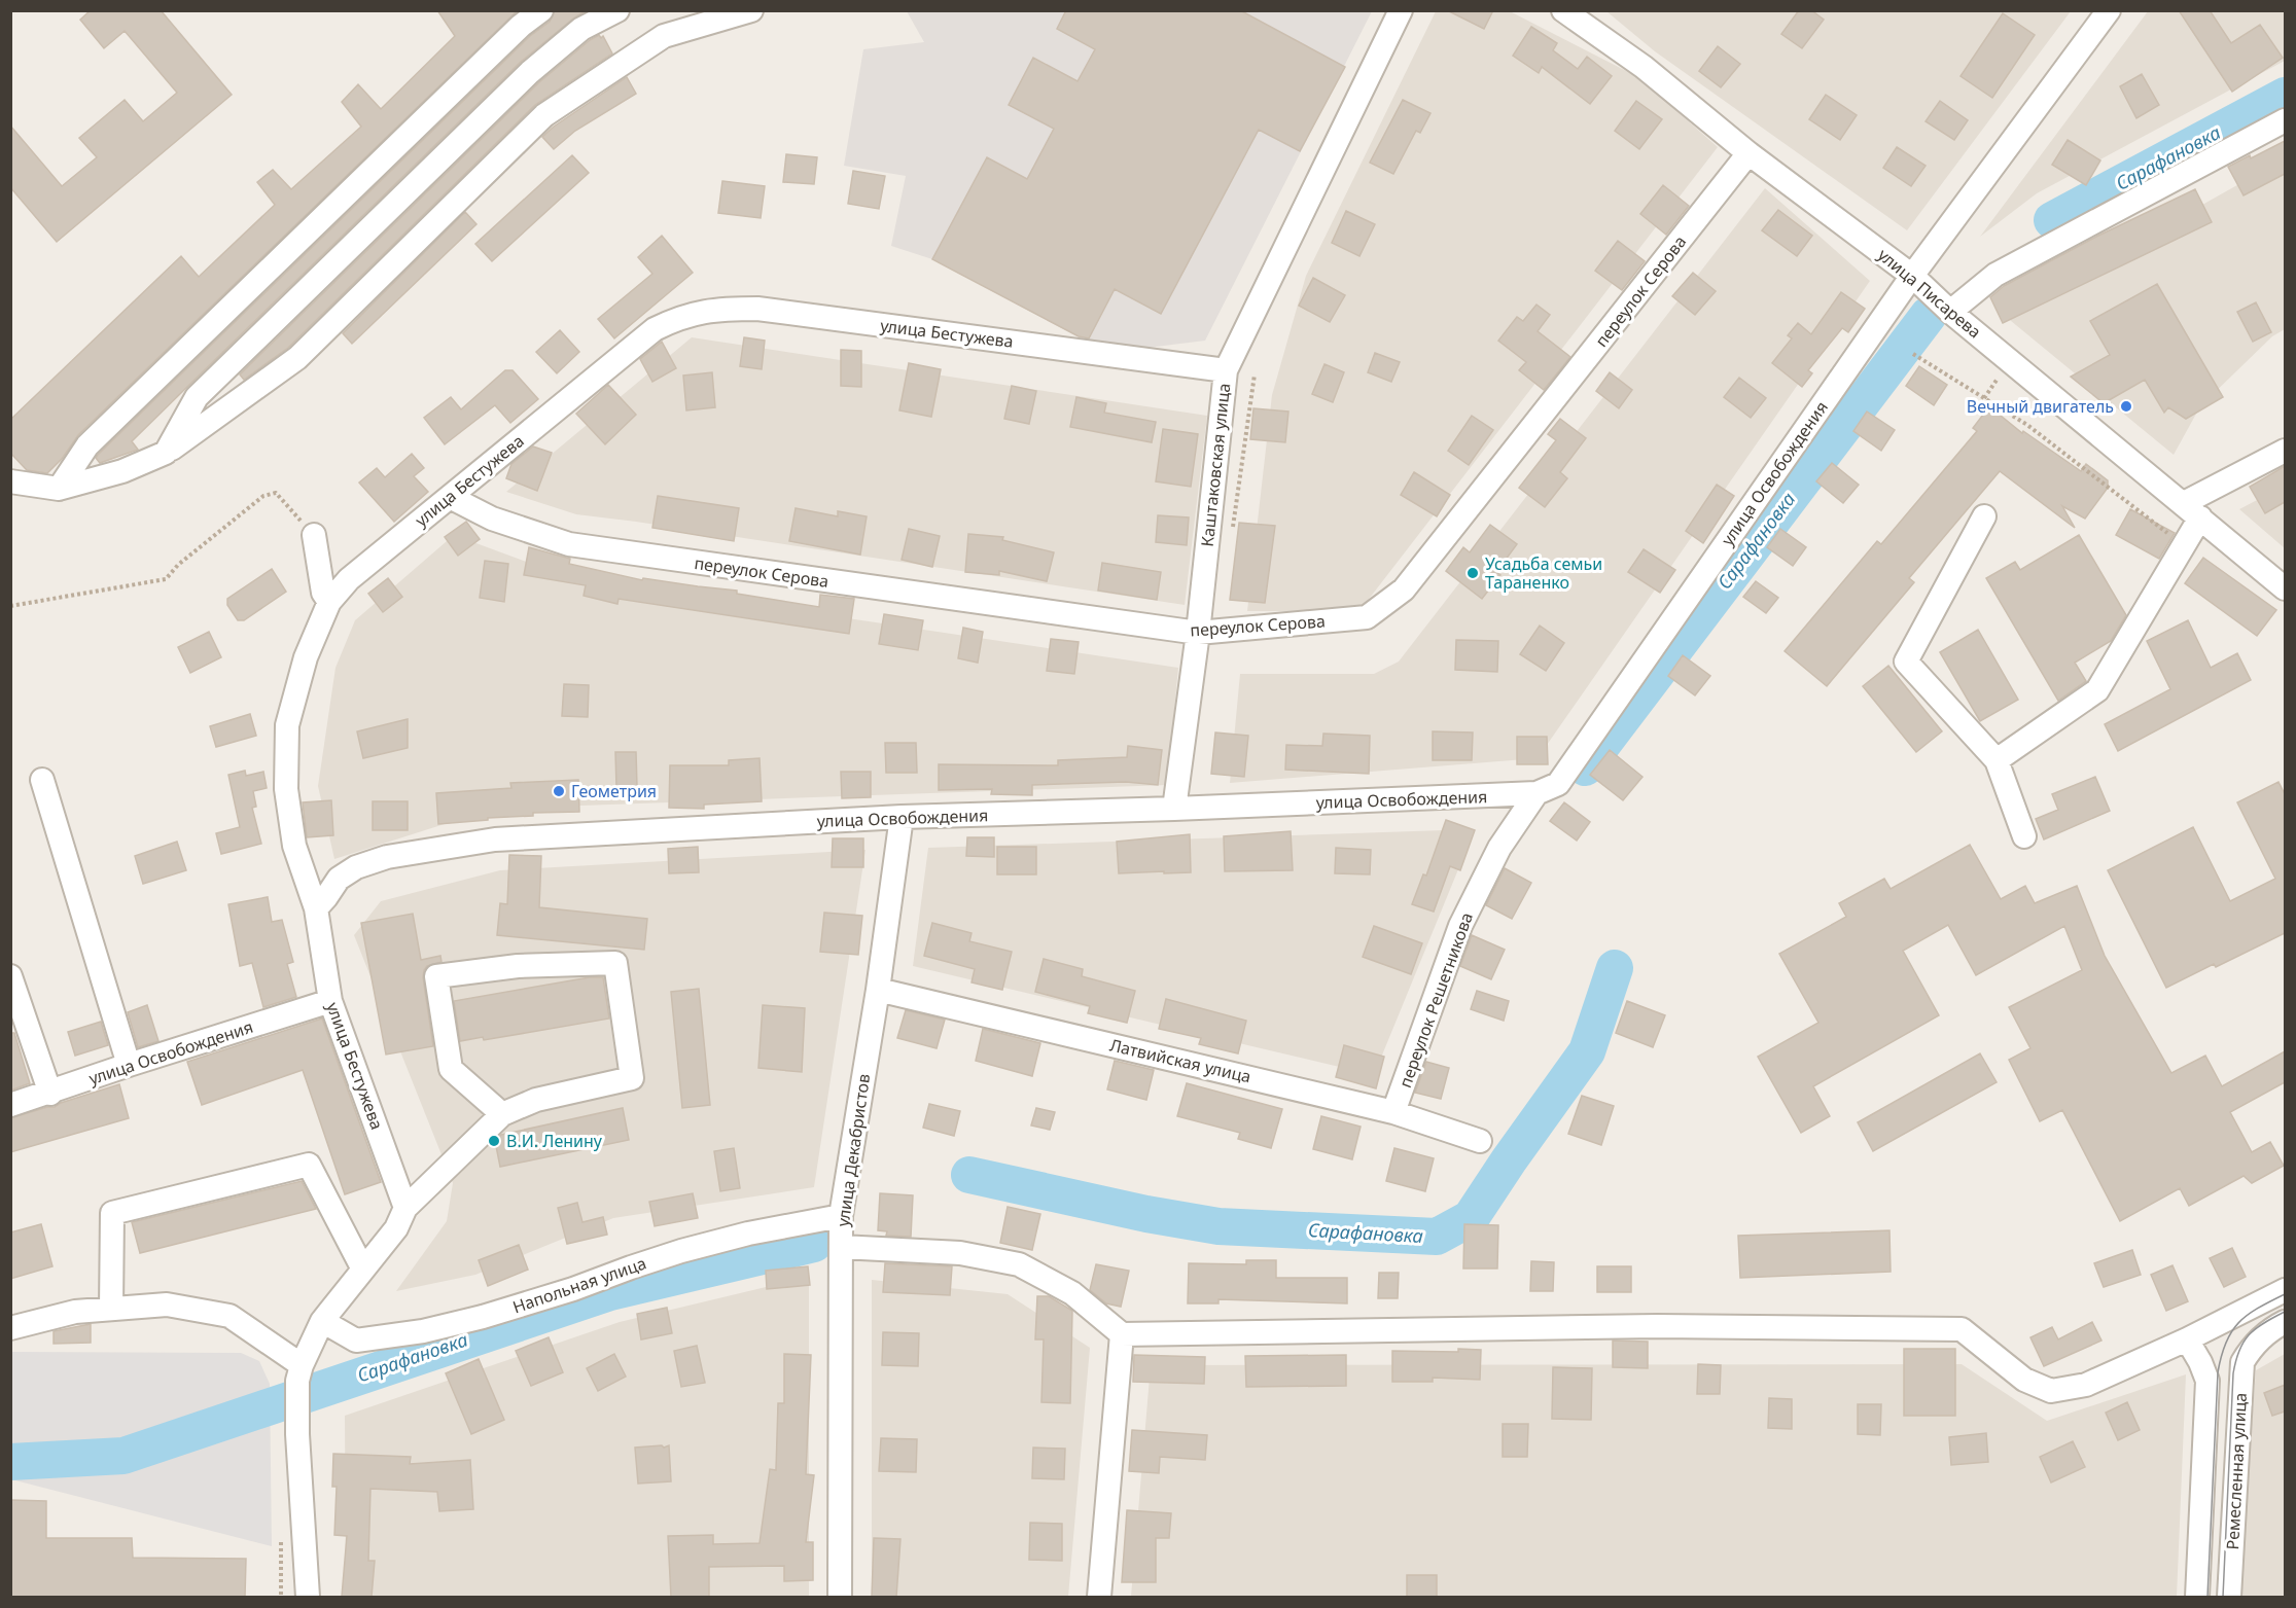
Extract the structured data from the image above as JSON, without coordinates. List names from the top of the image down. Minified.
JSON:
{"streets":{"street":["переулок Серова","улица Писарева","улица Бестужева","Каштаковская улица","улица Освобождения","переулок Решетникова","Латвийская улица","улица Декабристов","Напольная улица","Ремесленная улица"]},"crossings":[["переулок Серова","улица Писарева"],["переулок Серова","улица Бестужева"],["переулок Серова","Каштаковская улица"],["улица Писарева","улица Освобождения"],["улица Бестужева","Каштаковская улица"],["улица Бестужева","улица Освобождения"],["Каштаковская улица","улица Освобождения"],["улица Освобождения","переулок Решетникова"],["улица Освобождения","улица Декабристов"],["переулок Решетникова","Латвийская улица"],["Латвийская улица","улица Декабристов"],["улица Декабристов","Напольная улица"]],"water":["Сарафановка"],"places":["Вечный двигатель","Усадьба семьи Тараненко","Геометрия","В.И. Ленину"]}
